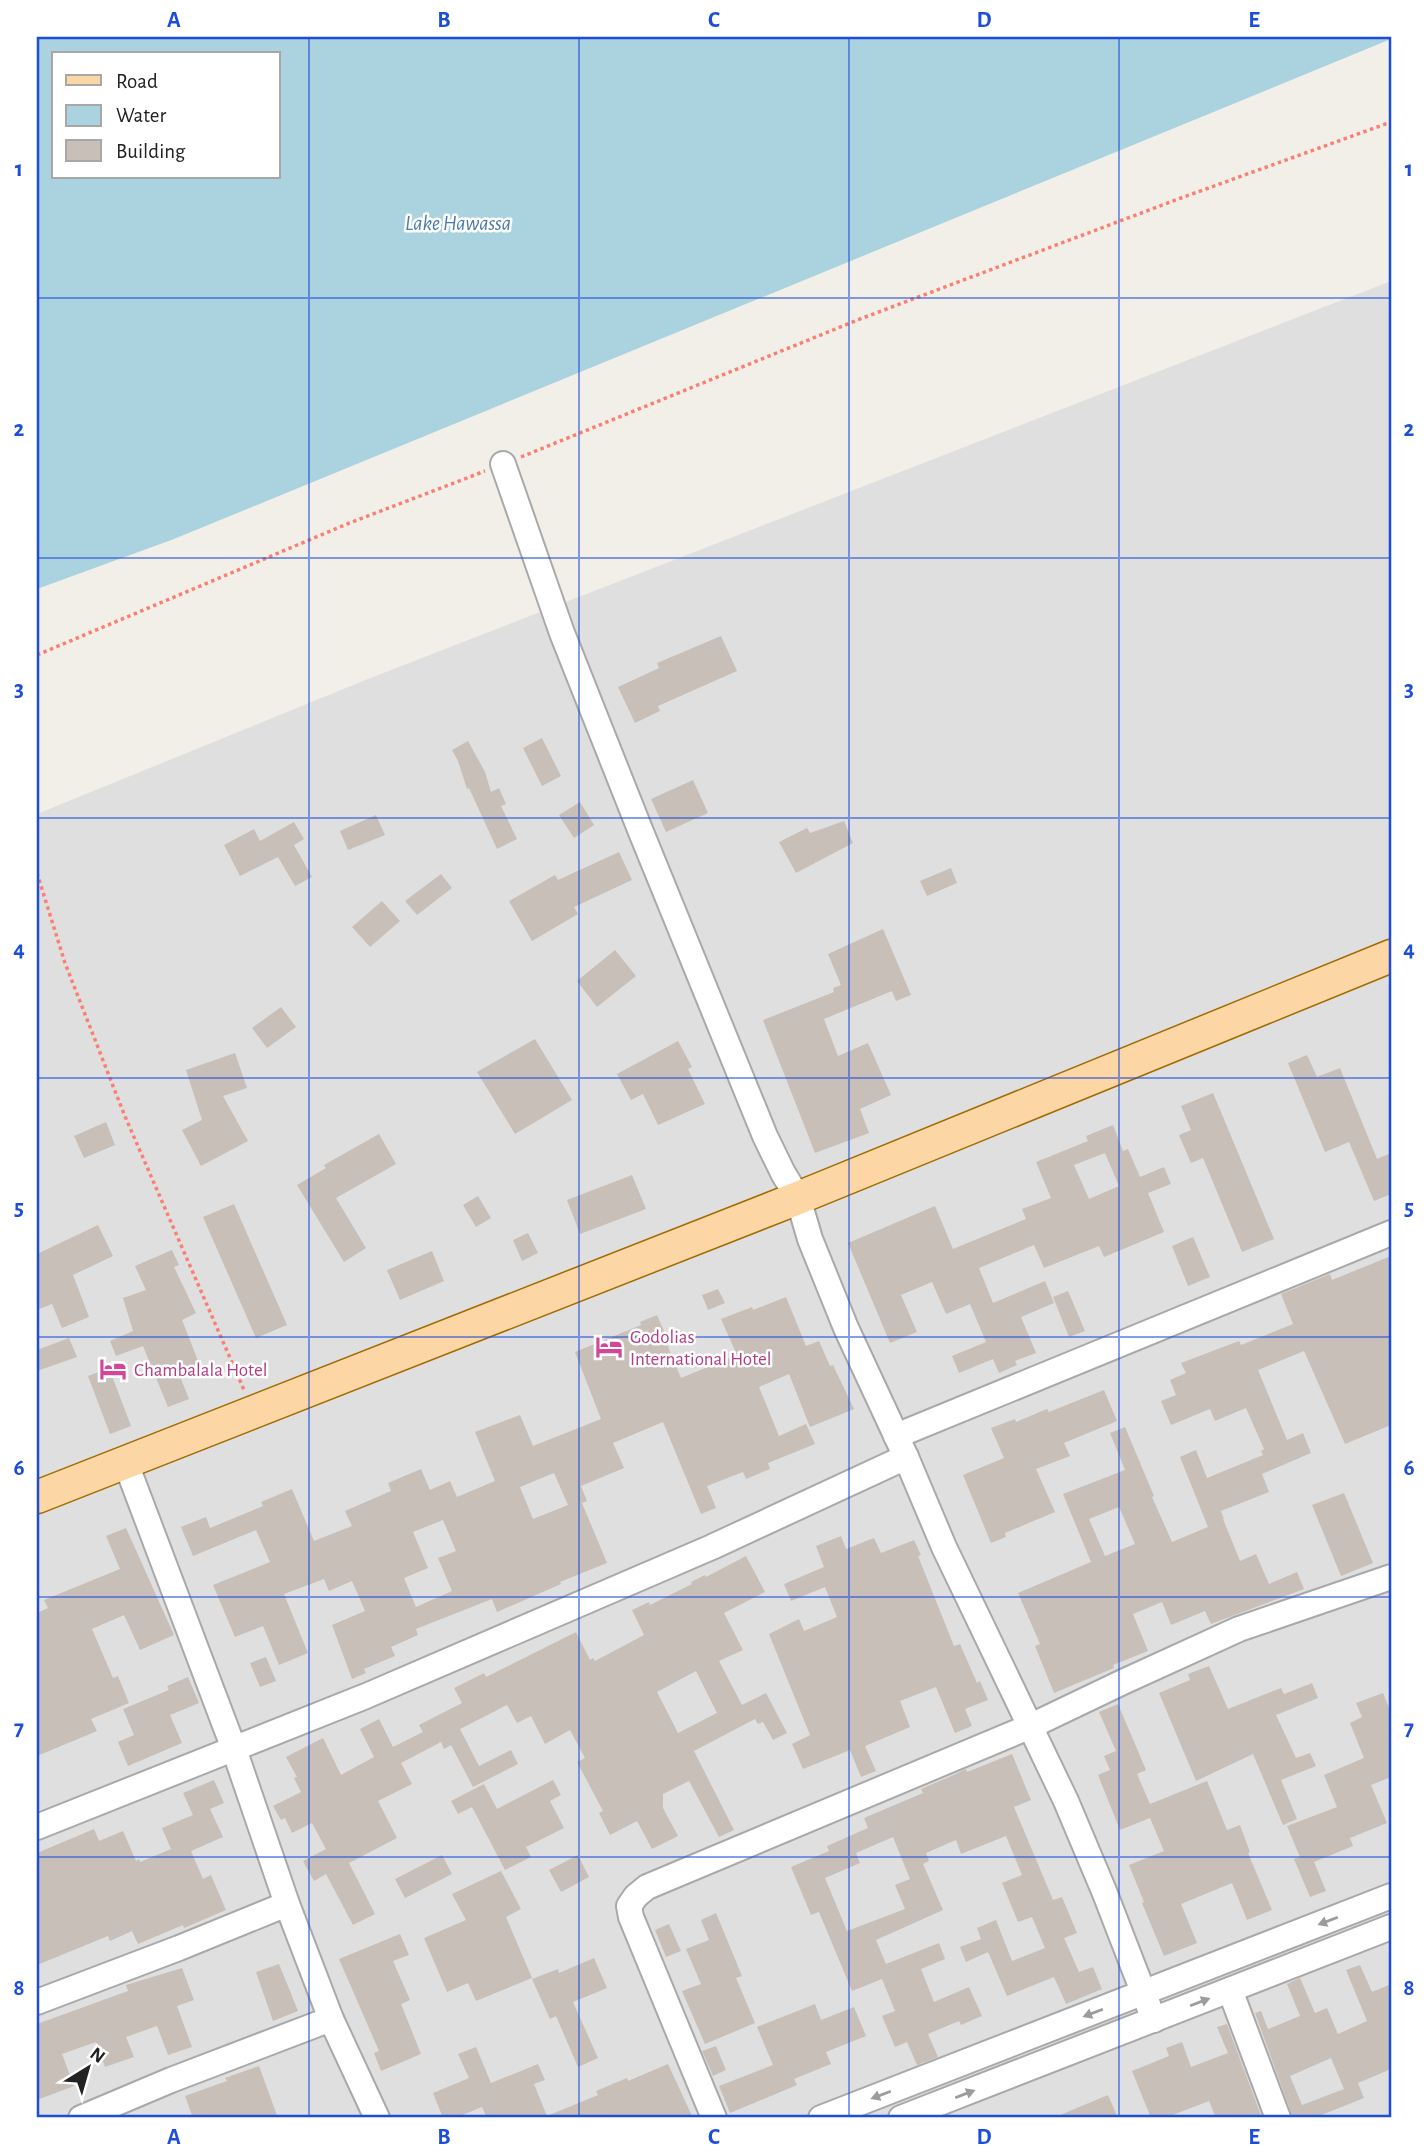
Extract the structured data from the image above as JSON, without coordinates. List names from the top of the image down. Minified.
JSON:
{"water":["Lake Hawassa"],"places":{"hotel":["Godolias International Hotel","Chambalala Hotel"]},"legend":["Road","Water","Building"],"north":"top right","grid":{"columns":["A","B","C","D","E"],"rows":["1","2","3","4","5","6","7","8"]}}
